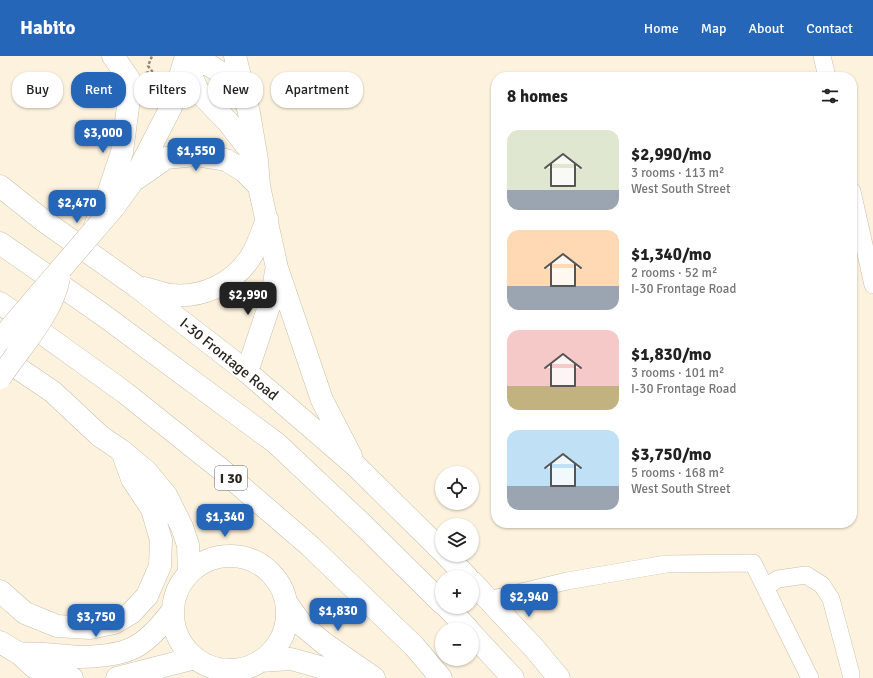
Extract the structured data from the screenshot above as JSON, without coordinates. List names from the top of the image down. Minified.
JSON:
{"streets":{"main road":["I-30 Frontage Road","I 30"]},"page":{"header":"Habito","nav":["Home","Map","About","Contact"],"chip":["Buy","Rent","Filters","New","Apartment"],"heading":"8 homes","price":["$3,000","$1,550","$2,470","$2,990","$1,340","$2,940","$1,830","$3,750"],"list":[{"name":"$2,990/mo","note":"3 rooms · 113 m² · West South Street"},{"name":"$1,340/mo","note":"2 rooms · 52 m² · I-30 Frontage Road"},{"name":"$1,830/mo","note":"3 rooms · 101 m² · I-30 Frontage Road"},{"name":"$3,750/mo","note":"5 rooms · 168 m² · West South Street"}],"map_buttons":["+","−"]}}
